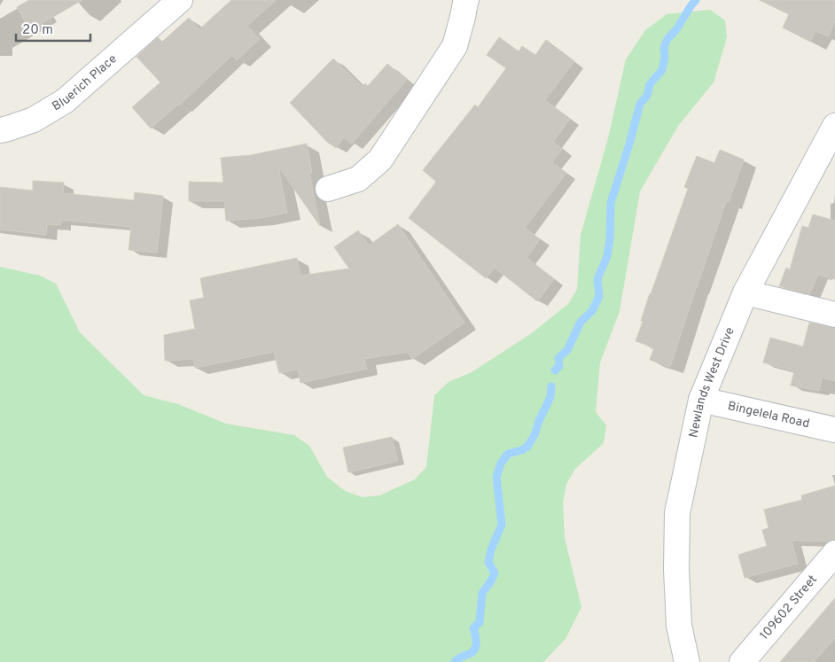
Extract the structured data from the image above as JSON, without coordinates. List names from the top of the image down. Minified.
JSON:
{"streets":{"street":["Bluerich Place","Newlands West Drive","Bingelela Road","109602 Street"]},"crossings":[["Newlands West Drive","Bingelela Road"]],"scale_bar":"20 m"}
